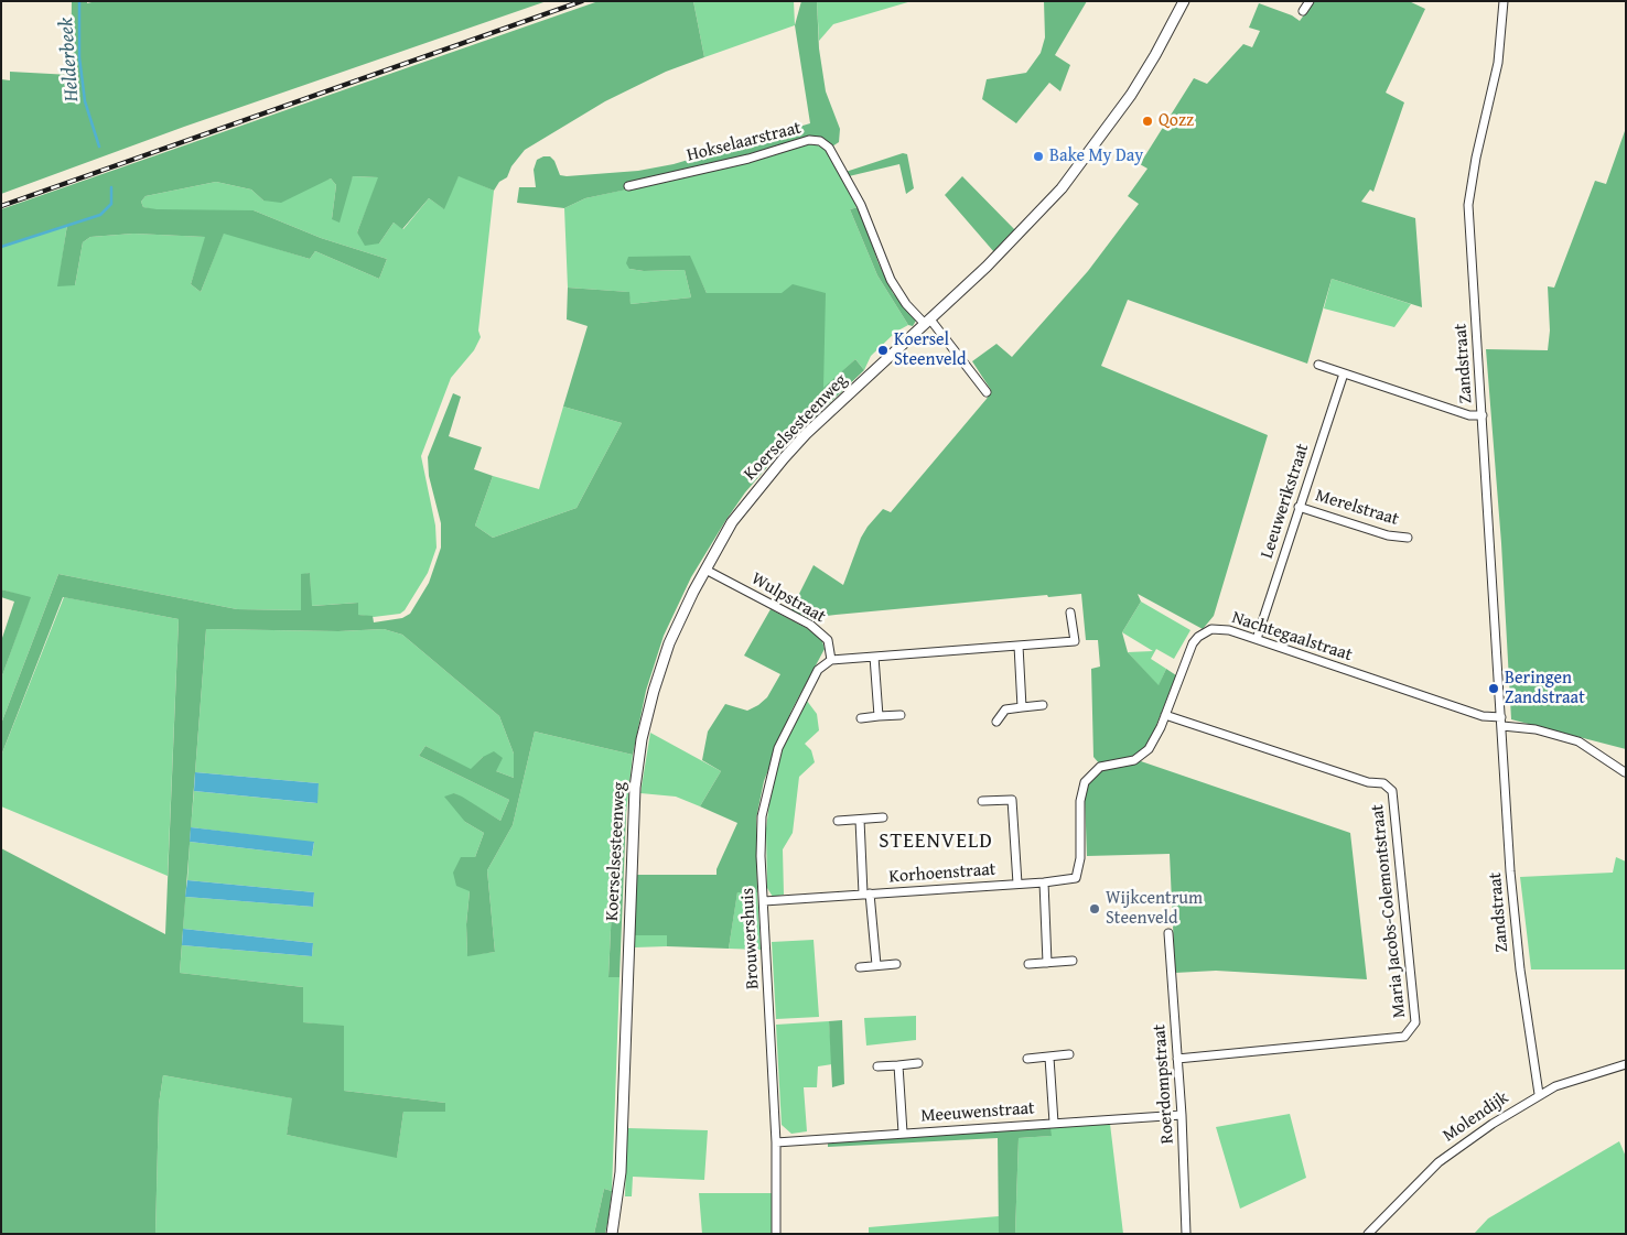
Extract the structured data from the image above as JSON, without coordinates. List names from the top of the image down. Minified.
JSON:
{"streets":{"street":["Hokselaarstraat","Zandstraat","Koerselsesteenweg","Leeuwerikstraat","Merelstraat","Wulpstraat","Nachtegaalstraat","Korhoenstraat","Maria Jacobs-Colemontstraat","Brouwershuis","Roerdompstraat","Meeuwenstraat","Molendijk"]},"crossings":[["Hokselaarstraat","Koerselsesteenweg"],["Zandstraat","Nachtegaalstraat"],["Zandstraat","Molendijk"],["Koerselsesteenweg","Wulpstraat"],["Leeuwerikstraat","Merelstraat"],["Leeuwerikstraat","Nachtegaalstraat"],["Wulpstraat","Brouwershuis"],["Nachtegaalstraat","Korhoenstraat"],["Nachtegaalstraat","Maria Jacobs-Colemontstraat"],["Korhoenstraat","Brouwershuis"],["Maria Jacobs-Colemontstraat","Roerdompstraat"],["Brouwershuis","Meeuwenstraat"],["Roerdompstraat","Meeuwenstraat"]],"districts":["STEENVELD"],"water":["Helderbeek"],"places":["Qozz","Bake My Day","Koersel Steenveld","Beringen Zandstraat","Wijkcentrum Steenveld"]}
